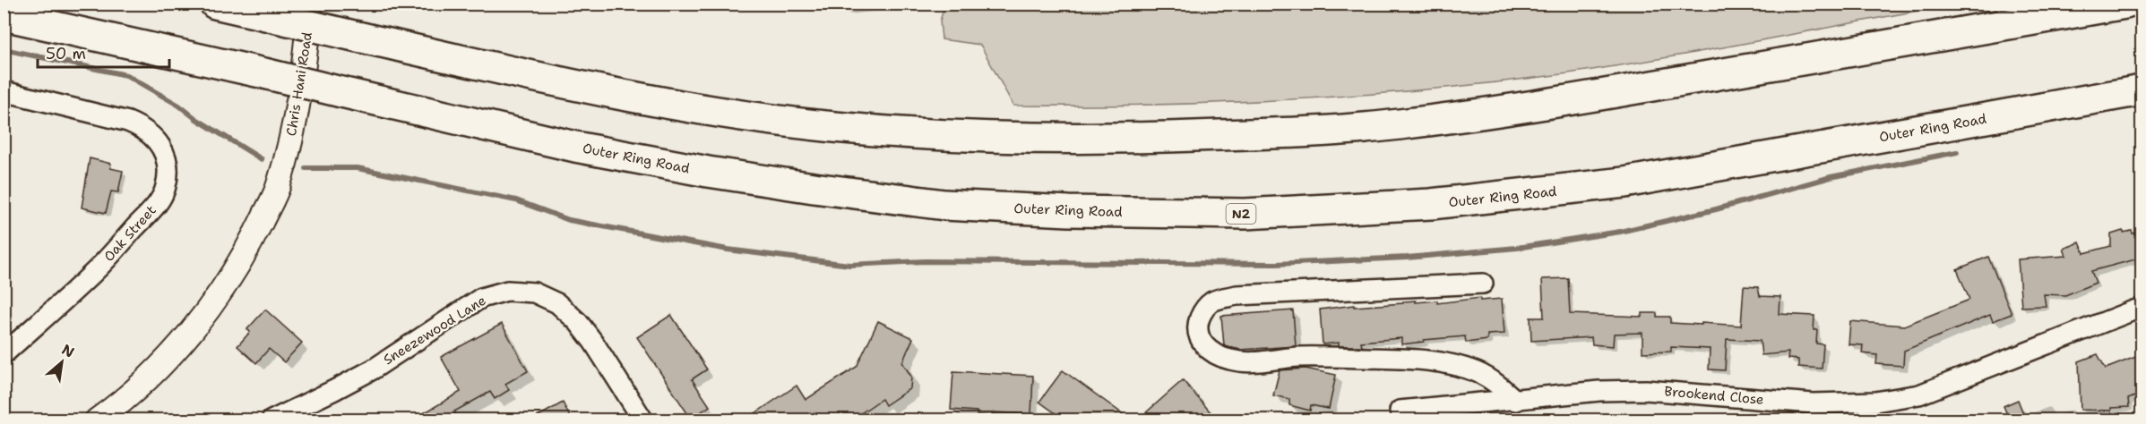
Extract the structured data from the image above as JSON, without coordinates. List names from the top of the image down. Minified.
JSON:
{"streets":{"highway":["Outer Ring Road","N2"],"street":["Chris Hani Road","Oak Street","Sneezewood Lane","Brookend Close"]},"scale_bar":"50 m","north":"top right"}
